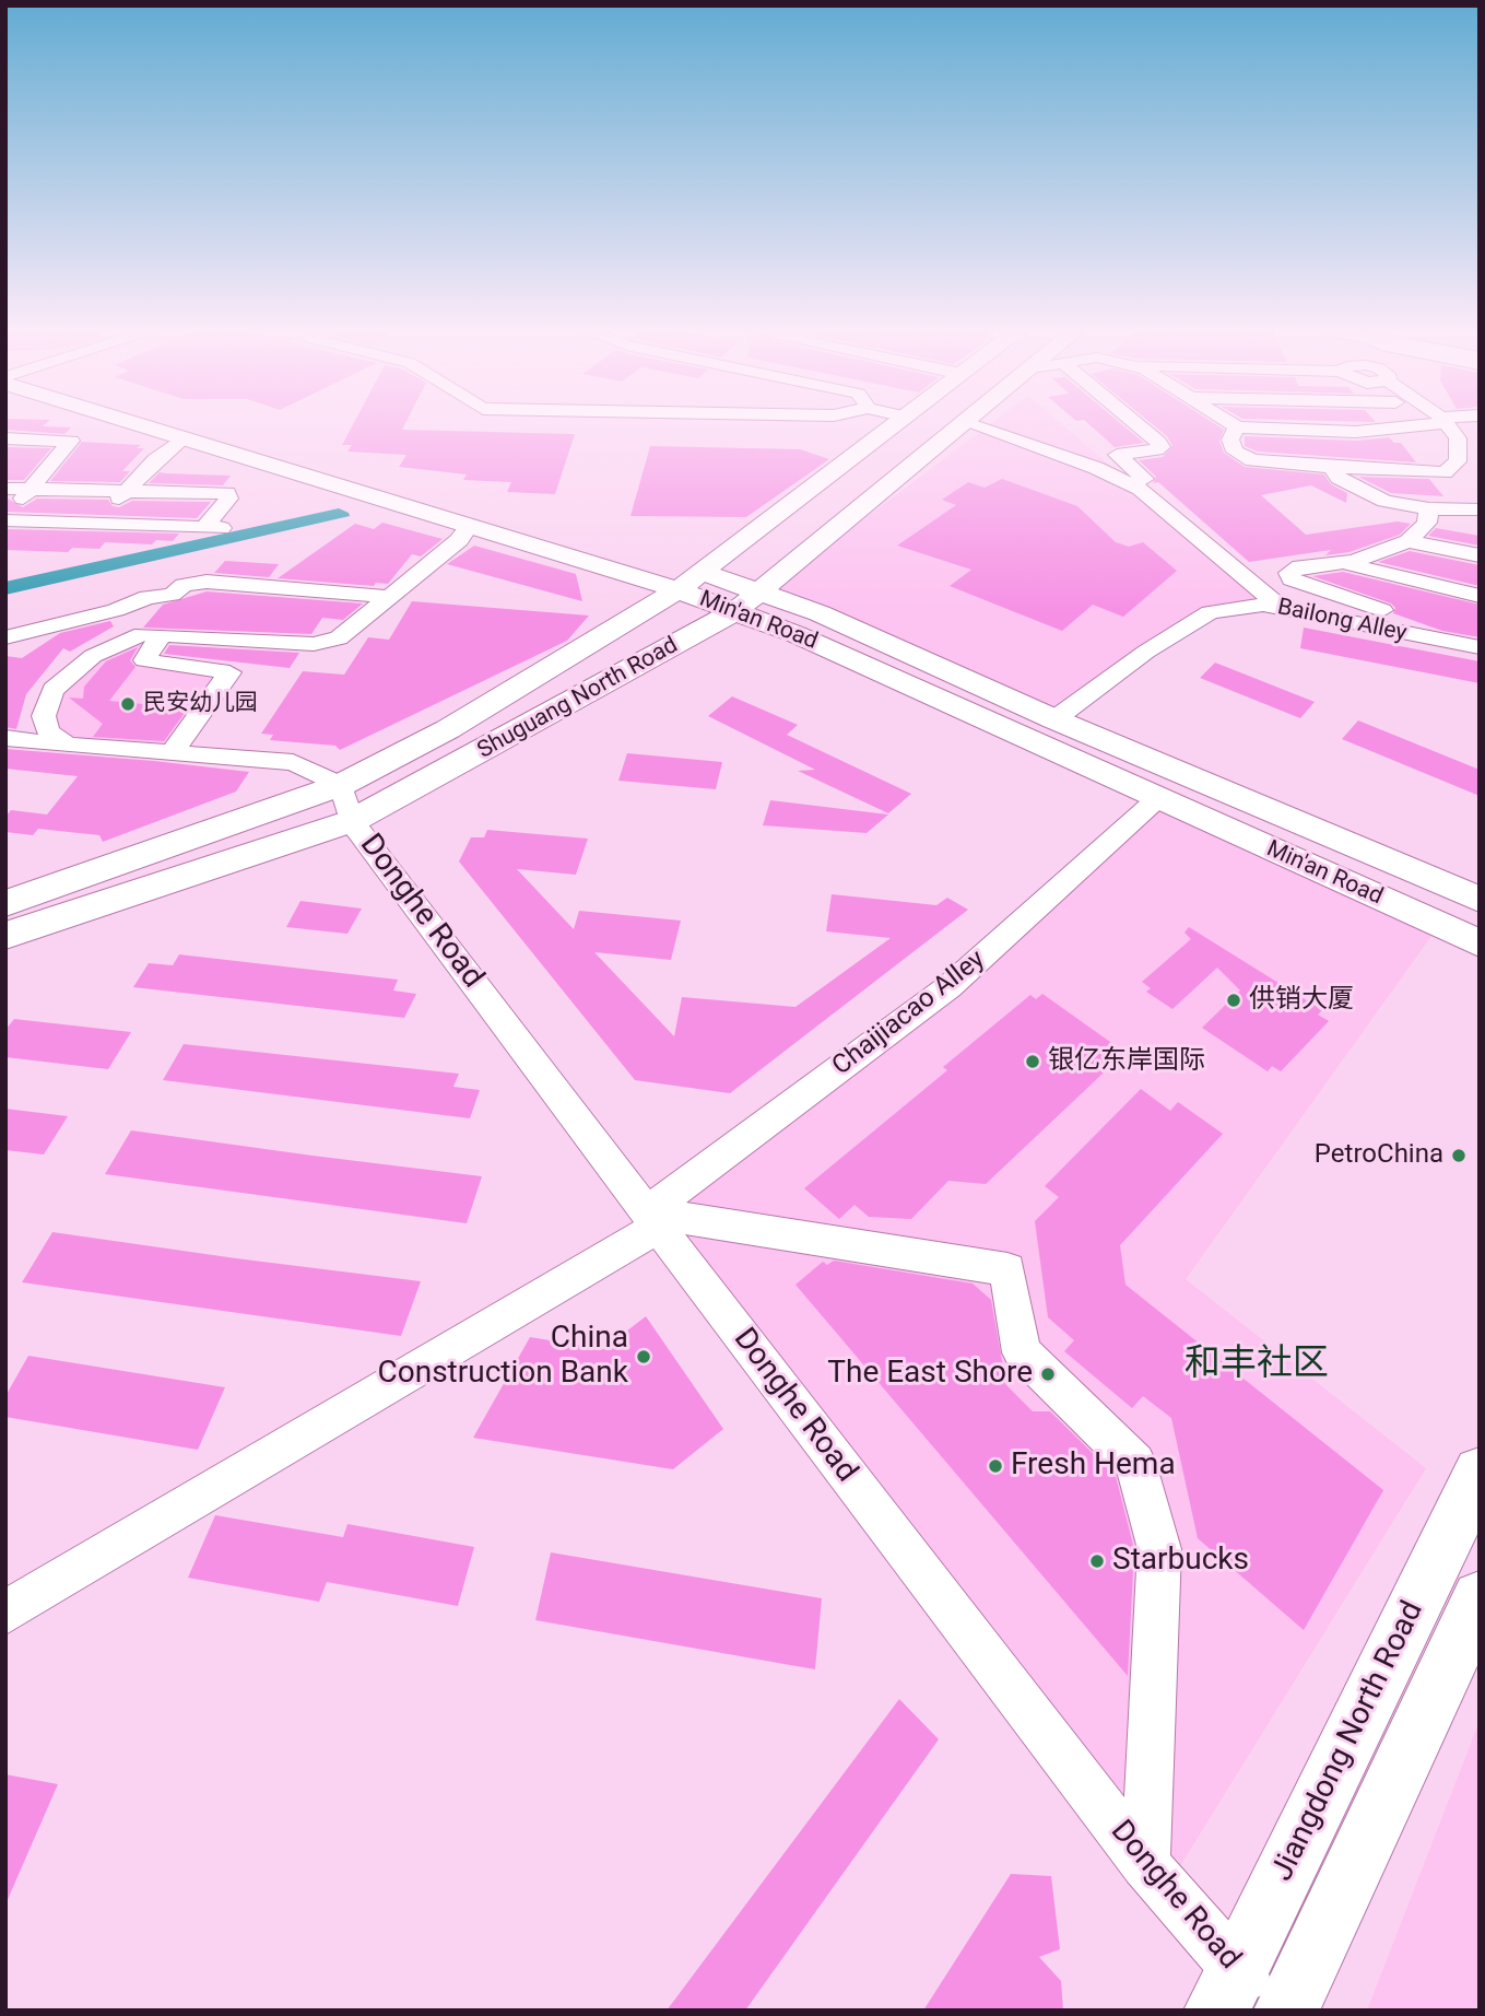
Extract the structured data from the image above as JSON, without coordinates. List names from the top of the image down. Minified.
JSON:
{"streets":{"main road":["Min'an Road","Shuguang North Road","Jiangdong North Road"],"street":["Bailong Alley","Donghe Road","Chaijiacao Alley"]},"crossings":[["Min'an Road","Bailong Alley"],["Min'an Road","Shuguang North Road"],["Min'an Road","Chaijiacao Alley"],["Shuguang North Road","Donghe Road"],["Donghe Road","Chaijiacao Alley"],["Donghe Road","Jiangdong North Road"]],"districts":["和丰社区"],"places":["民安幼儿园","供销大厦","银亿东岸国际","PetroChina","China Construction Bank","The East Shore","Fresh Hema","Starbucks"]}
